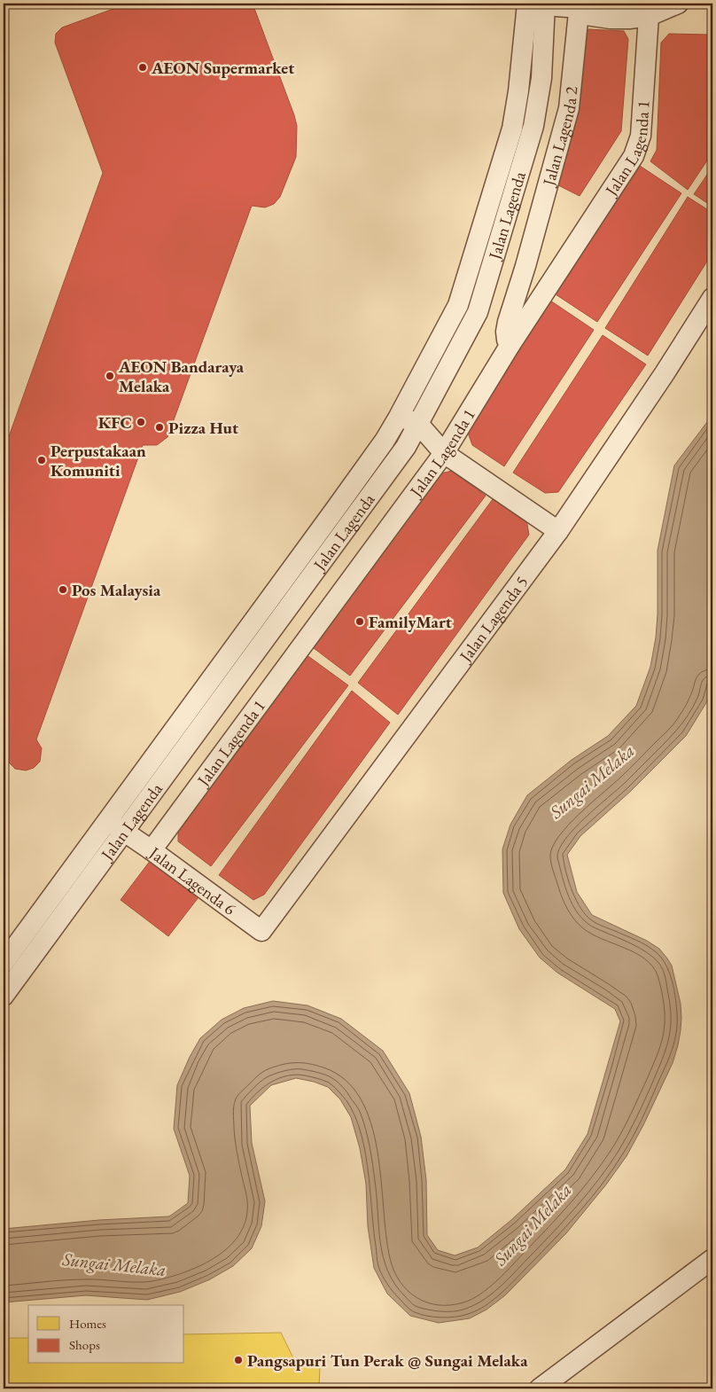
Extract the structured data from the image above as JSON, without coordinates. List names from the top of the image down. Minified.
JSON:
{"streets":{"street":["Jalan Lagenda 2","Jalan Lagenda 1","Jalan Lagenda","Jalan Lagenda 5","Jalan Lagenda 6"]},"crossings":[["Jalan Lagenda 2","Jalan Lagenda 1"],["Jalan Lagenda 1","Jalan Lagenda 6"],["Jalan Lagenda","Jalan Lagenda 6"],["Jalan Lagenda 5","Jalan Lagenda 6"]],"water":["Sungai Melaka"],"places":["AEON Supermarket","AEON Bandaraya Melaka","KFC","Pizza Hut","Perpustakaan Komuniti","Pos Malaysia","FamilyMart","Pangsapuri Tun Perak @ Sungai Melaka"],"legend":["Homes","Shops"]}
